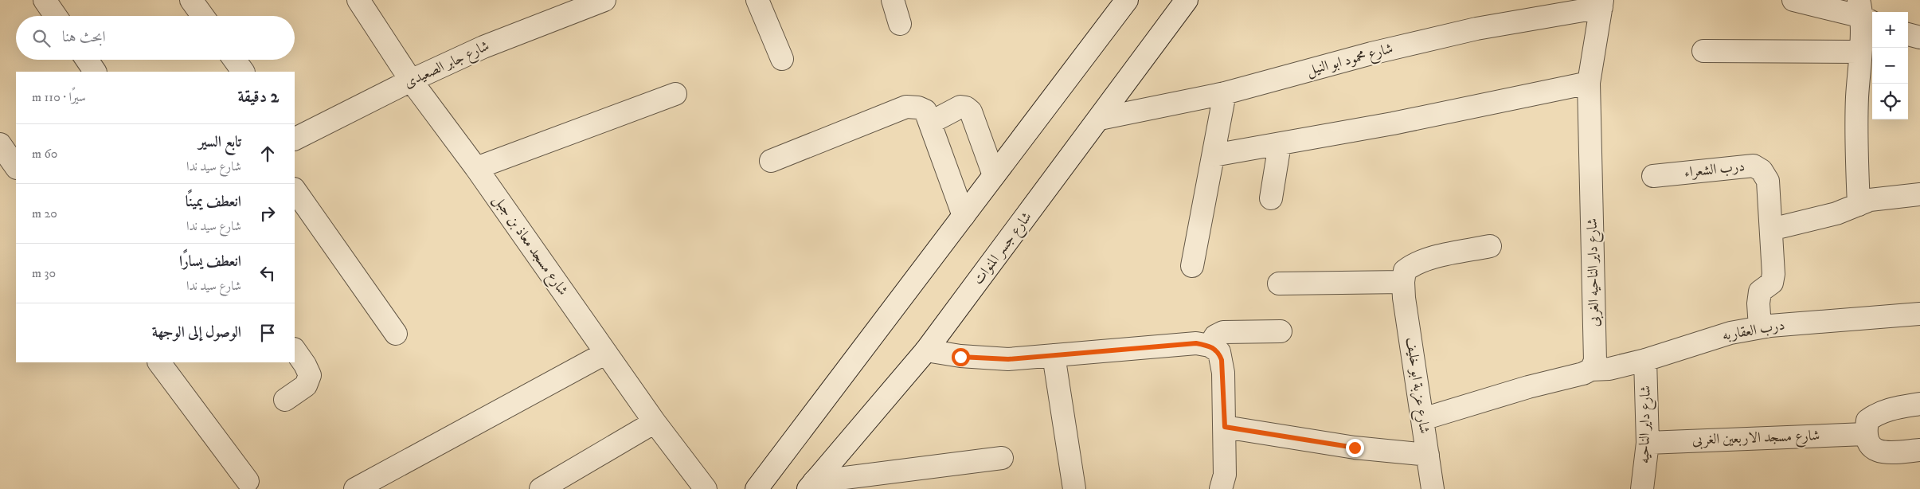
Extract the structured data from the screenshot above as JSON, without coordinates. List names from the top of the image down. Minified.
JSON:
{"streets":{"street":["شارع محمود ابو النيل","شارع جابر الصعيدى","درب الشعراء","شارع مسجد معاذ بن جبل","شارع جسر المنوات","شارع داير الناحيه الغربى","درب العقاربه","شارع عزبة ابو خليف","شارع داير الناحيه","شارع مسجد الاربعين الغربى"]},"crossings":[["شارع محمود ابو النيل","شارع جسر المنوات"],["شارع محمود ابو النيل","شارع داير الناحيه الغربى"],["شارع جابر الصعيدى","شارع مسجد معاذ بن جبل"],["درب الشعراء","درب العقاربه"],["شارع داير الناحيه الغربى","درب العقاربه"],["درب العقاربه","شارع داير الناحيه"],["شارع داير الناحيه","شارع مسجد الاربعين الغربى"]],"page":{"map_buttons":["+","−"],"search":"ابحث هنا","heading":["2 دقيقة","سيرًا · 110 m"],"list":[["تابع السير","شارع سيد ندا","60 m"],["انعطف يمينًا","شارع سيد ندا","20 m"],["انعطف يسارًا","شارع سيد ندا","30 m"],"الوصول إلى الوجهة"]}}
